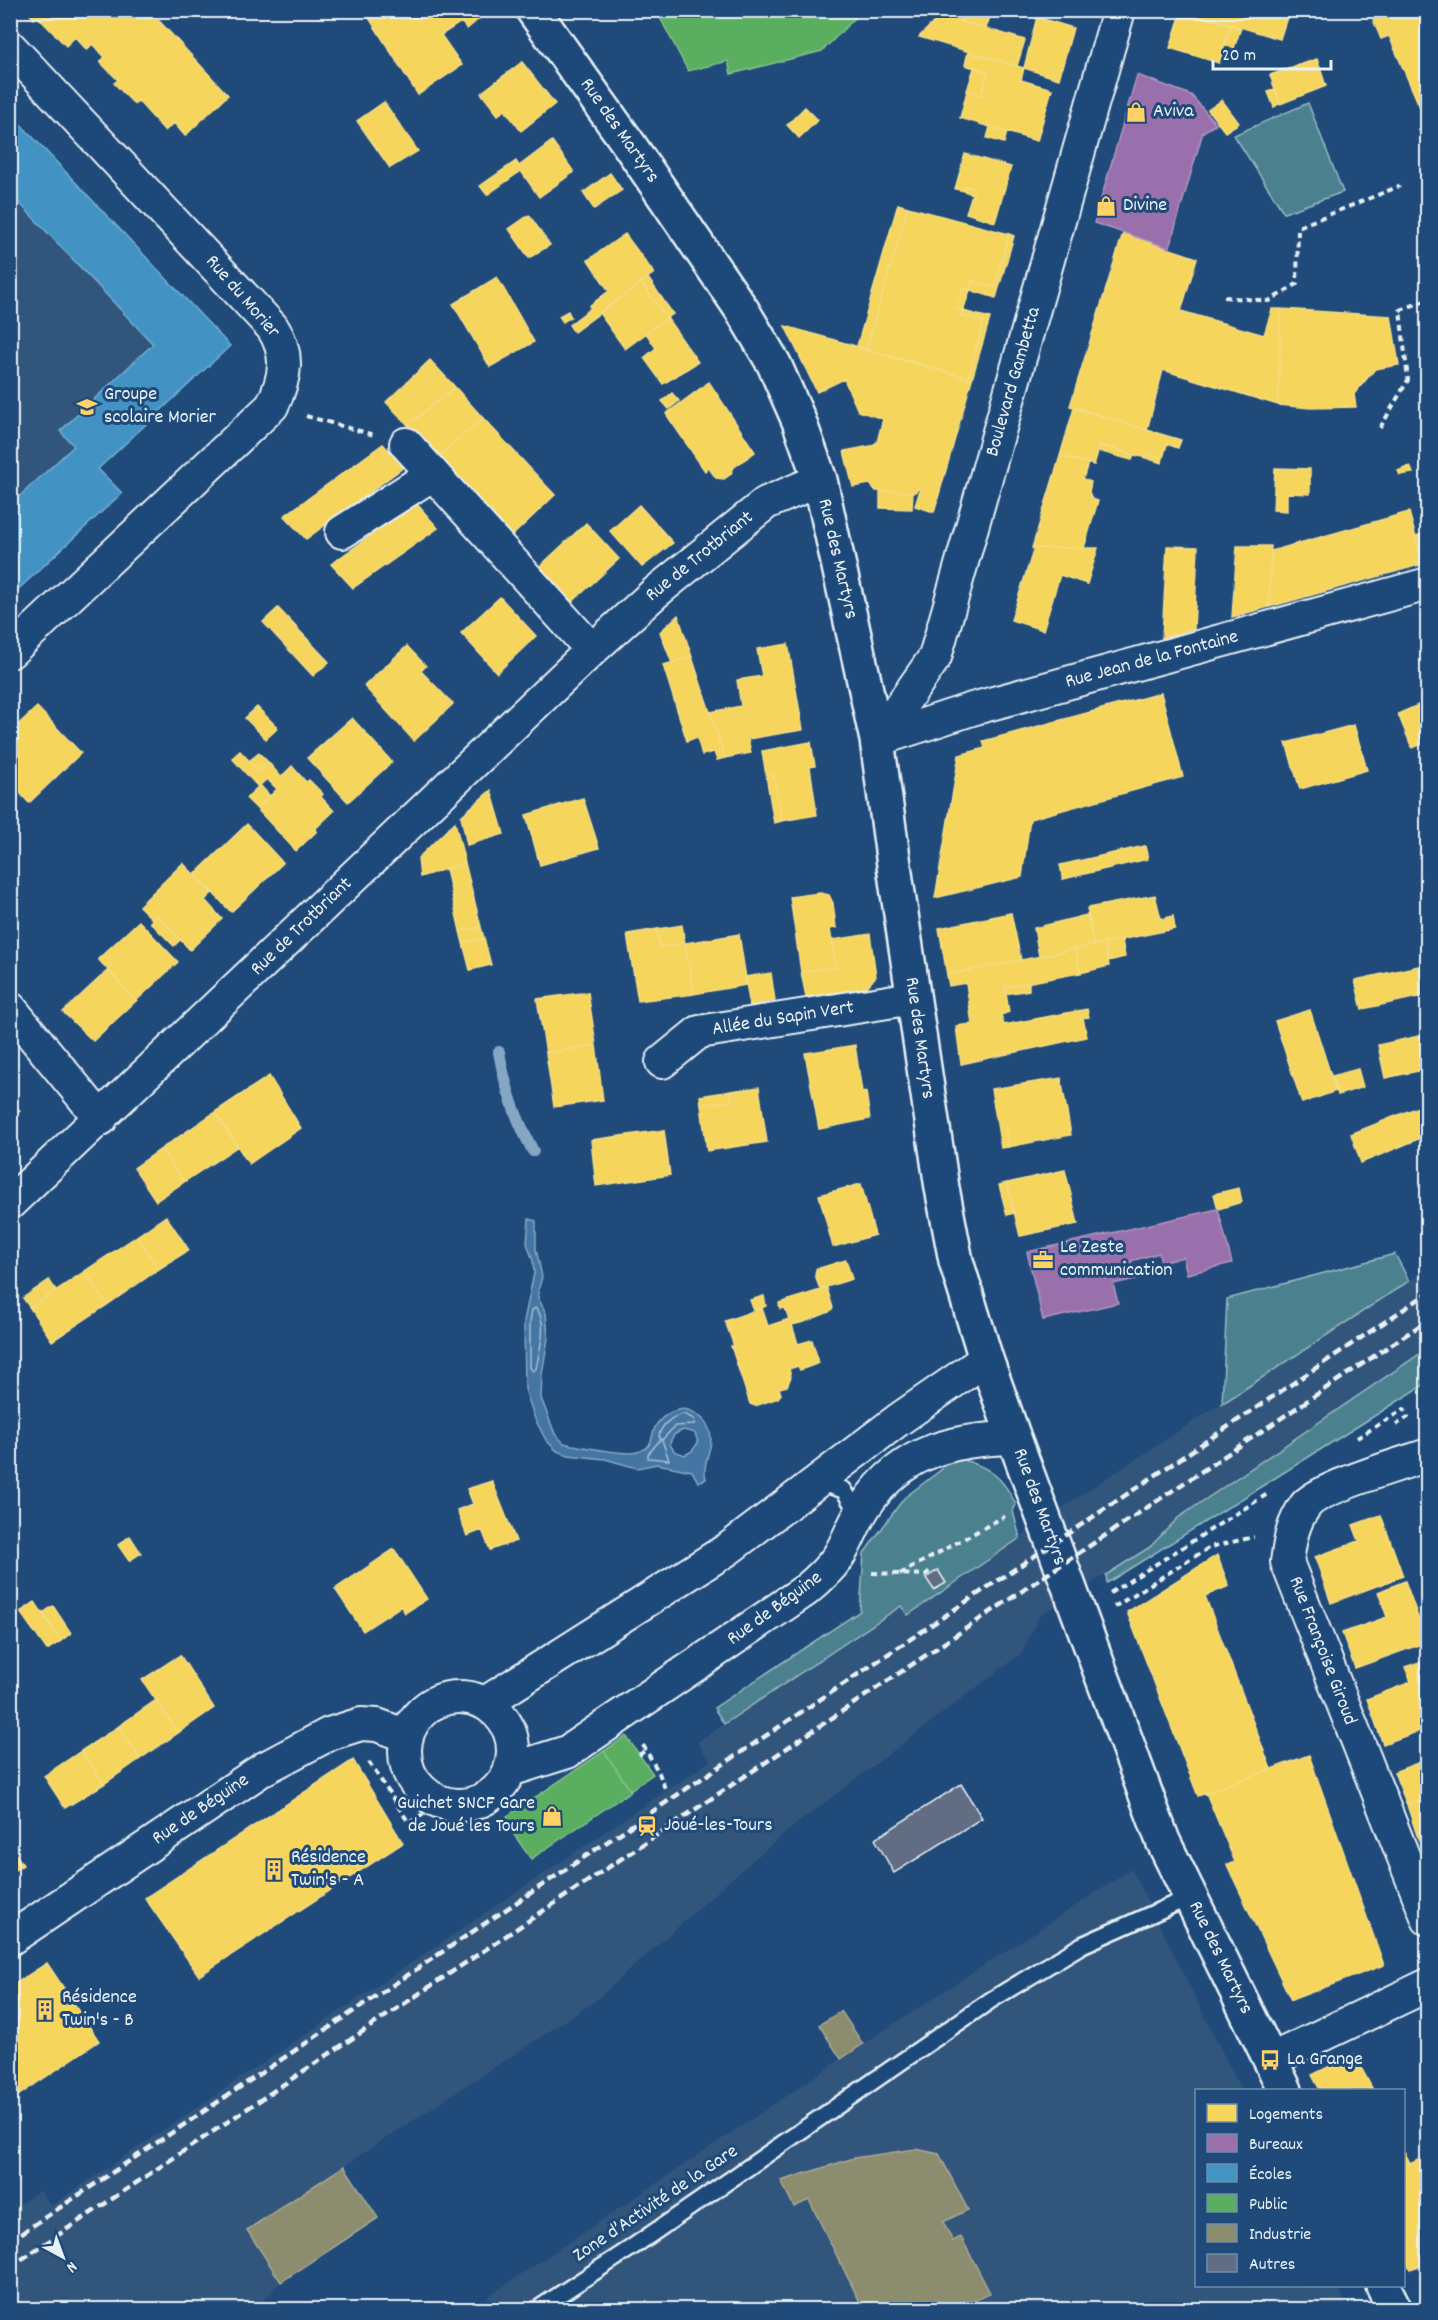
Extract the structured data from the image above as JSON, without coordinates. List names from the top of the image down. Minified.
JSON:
{"streets":{"main road":["Rue des Martyrs"],"street":["Rue du Morier","Boulevard Gambetta","Rue de Trotbriant","Rue Jean de la Fontaine","Allée du Sapin Vert","Rue de Béguine","Rue Françoise Giroud"],"lane":["Zone d’Activité de la Gare"]},"crossings":[["Rue des Martyrs","Boulevard Gambetta"],["Rue des Martyrs","Rue de Trotbriant"],["Rue des Martyrs","Rue Jean de la Fontaine"],["Rue des Martyrs","Allée du Sapin Vert"],["Rue des Martyrs","Rue de Béguine"],["Rue des Martyrs","Zone d’Activité de la Gare"],["Boulevard Gambetta","Rue Jean de la Fontaine"]],"places":{"shop":["Aviva","Divine","Guichet SNCF Gare de Joué les Tours"],"school or university":["Groupe scolaire Morier"],"office":["Le Zeste communication"],"station":["Joué-les-Tours"],"building":["Résidence Twin's - A","Résidence Twin's - B"],"bus stop":["La Grange"]},"legend":["Logements","Bureaux","Écoles","Public","Industrie","Autres"],"scale_bar":"20 m","north":"bottom right"}
